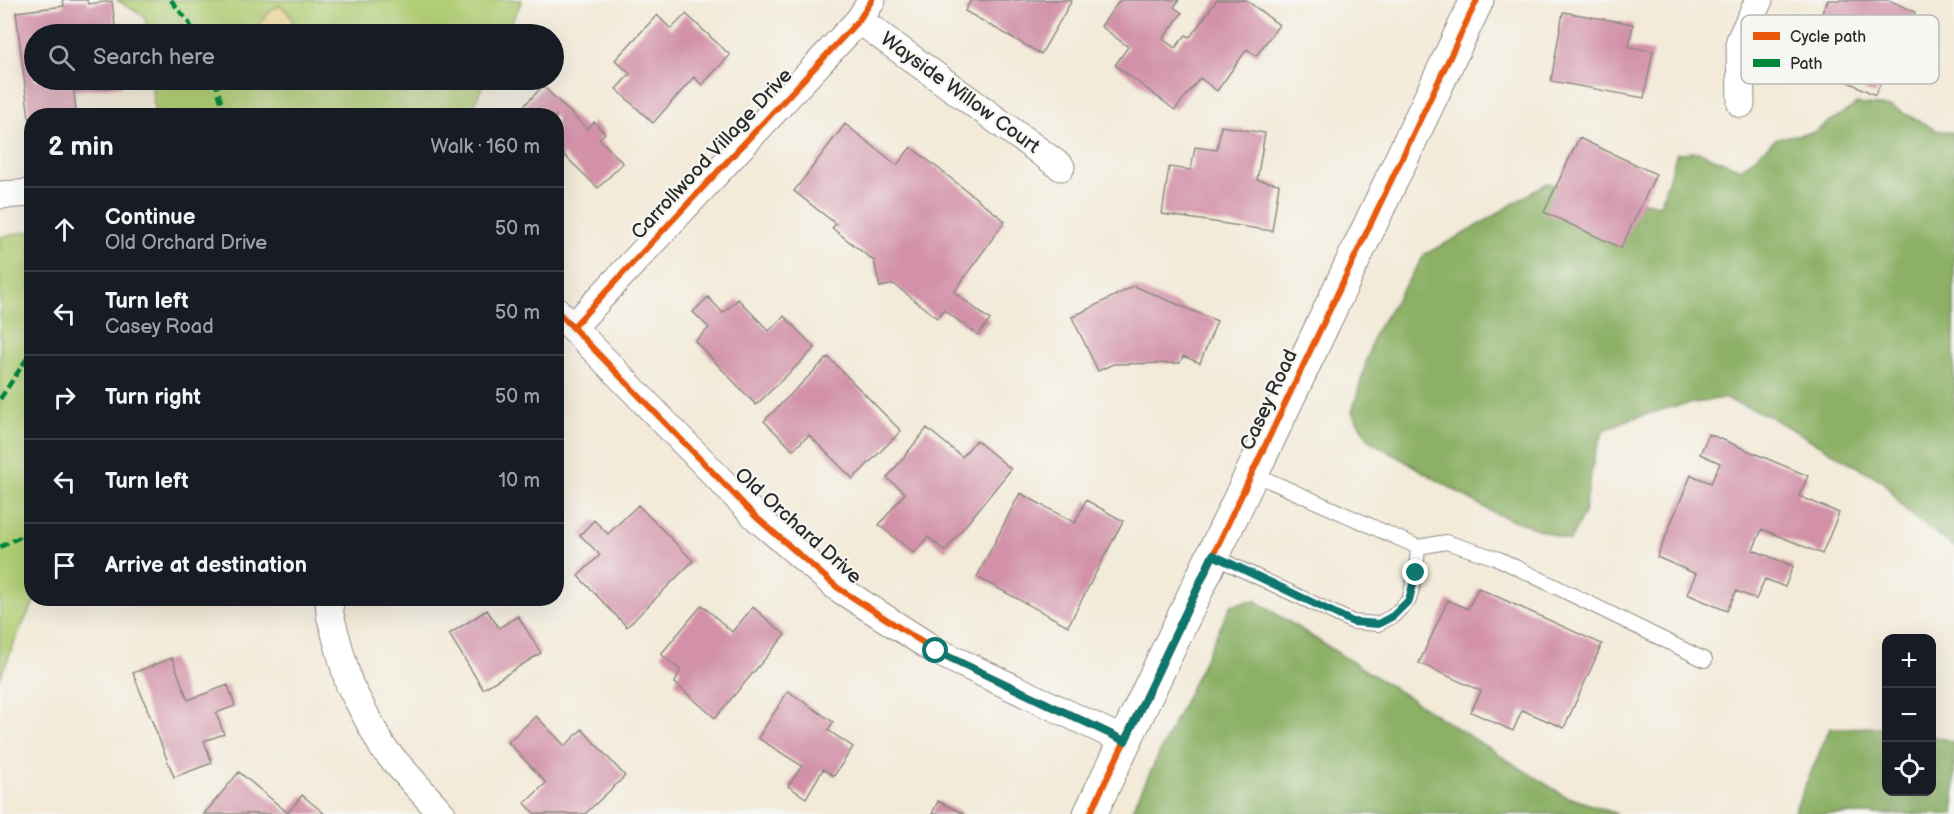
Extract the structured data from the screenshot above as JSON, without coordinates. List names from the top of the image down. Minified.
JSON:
{"streets":{"street":["Wayside Willow Court","Carrollwood Village Drive","Casey Road","Old Orchard Drive"]},"crossings":[["Wayside Willow Court","Carrollwood Village Drive"],["Carrollwood Village Drive","Old Orchard Drive"],["Casey Road","Old Orchard Drive"]],"legend":["Cycle path","Path"],"page":{"search":"Search here","heading":["2 min","Walk · 160 m"],"list":[["Continue","Old Orchard Drive","50 m"],["Turn left","Casey Road","50 m"],["Turn right","50 m"],["Turn left","10 m"],"Arrive at destination"],"map_buttons":["+","−"]}}
